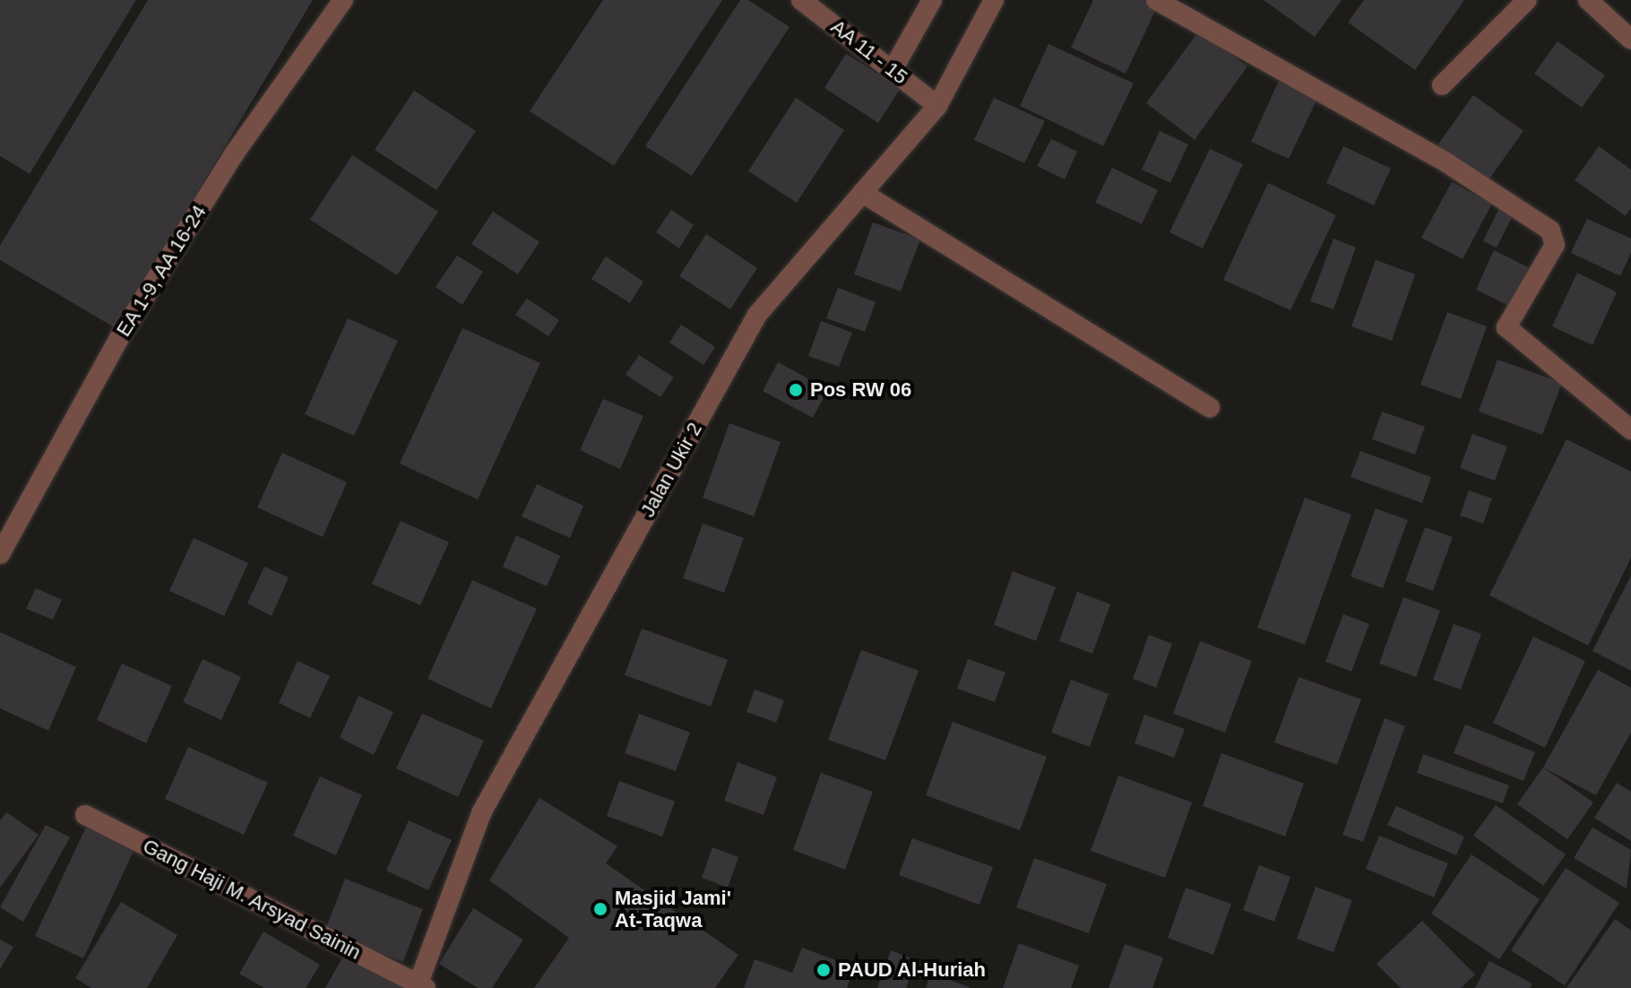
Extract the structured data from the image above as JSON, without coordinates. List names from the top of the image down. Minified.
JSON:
{"streets":{"street":["AA 11 - 15","EA 1-9, AA 16-24","Jalan Ukir 2","Gang Haji M. Arsyad Sainin"]},"crossings":[["AA 11 - 15","Jalan Ukir 2"],["Jalan Ukir 2","Gang Haji M. Arsyad Sainin"]],"places":["Pos RW 06","Masjid Jami' At-Taqwa","PAUD Al-Huriah"]}
